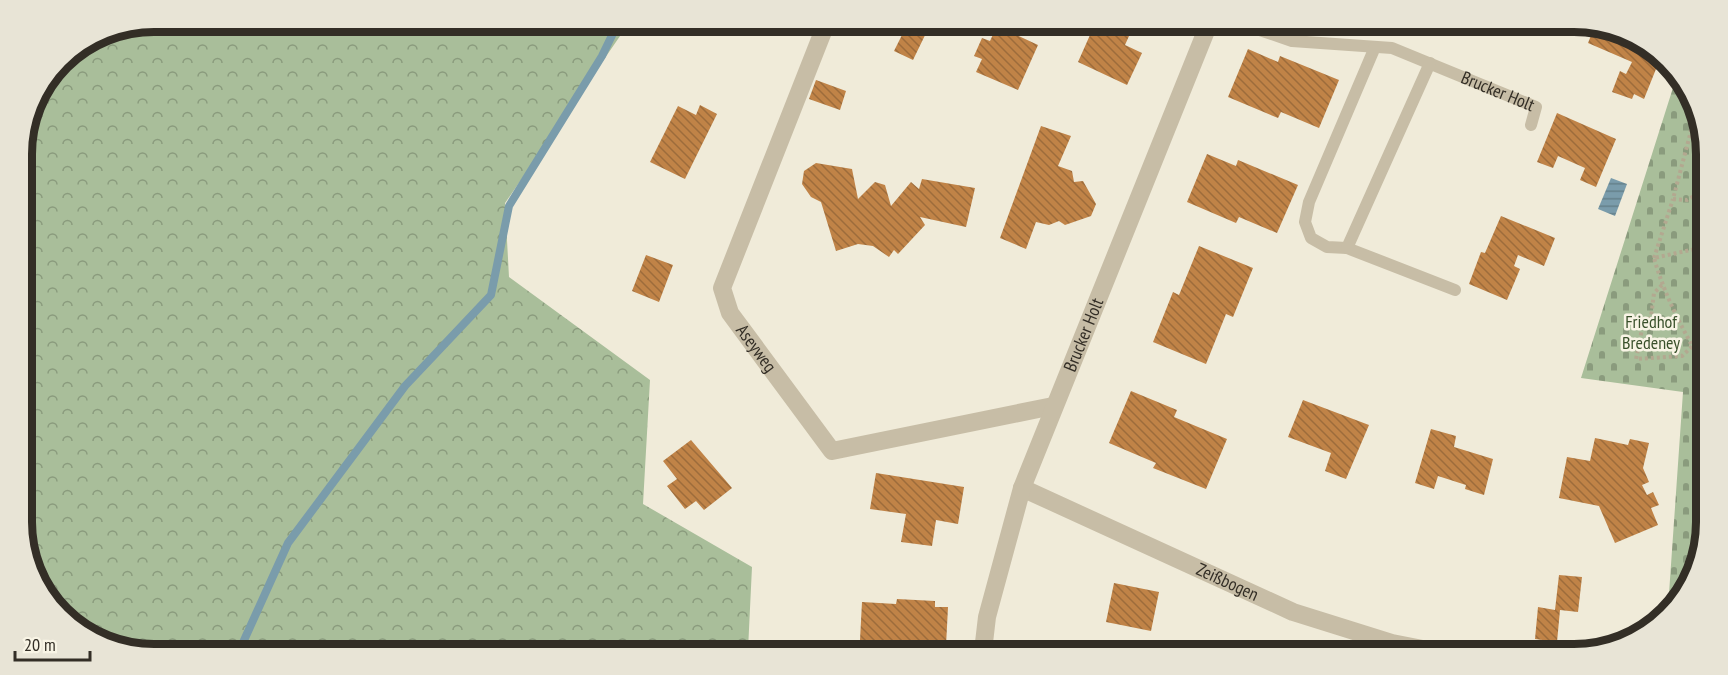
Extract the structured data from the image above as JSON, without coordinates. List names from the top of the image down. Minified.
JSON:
{"streets":{"street":["Brucker Holt","Aseyweg","Zeißbogen"]},"crossings":[["Brucker Holt","Aseyweg"],["Brucker Holt","Zeißbogen"]],"parks":["Friedhof Bredeney"],"scale_bar":"20 m"}
